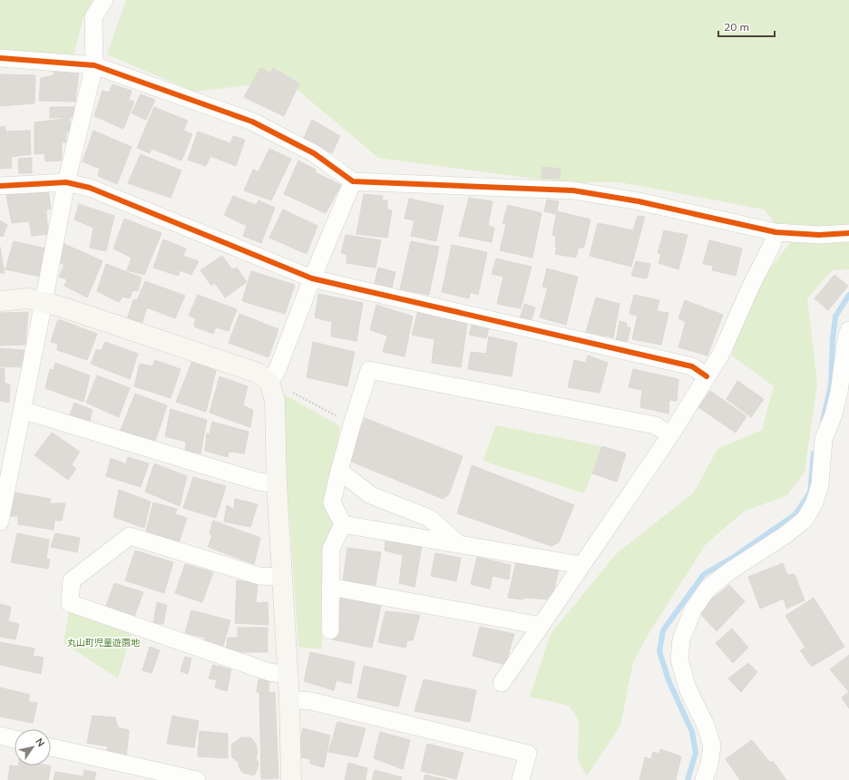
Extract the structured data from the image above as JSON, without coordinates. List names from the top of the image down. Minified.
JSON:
{"parks":["丸山町児童遊園地"],"scale_bar":"20 m","north":"top right"}
